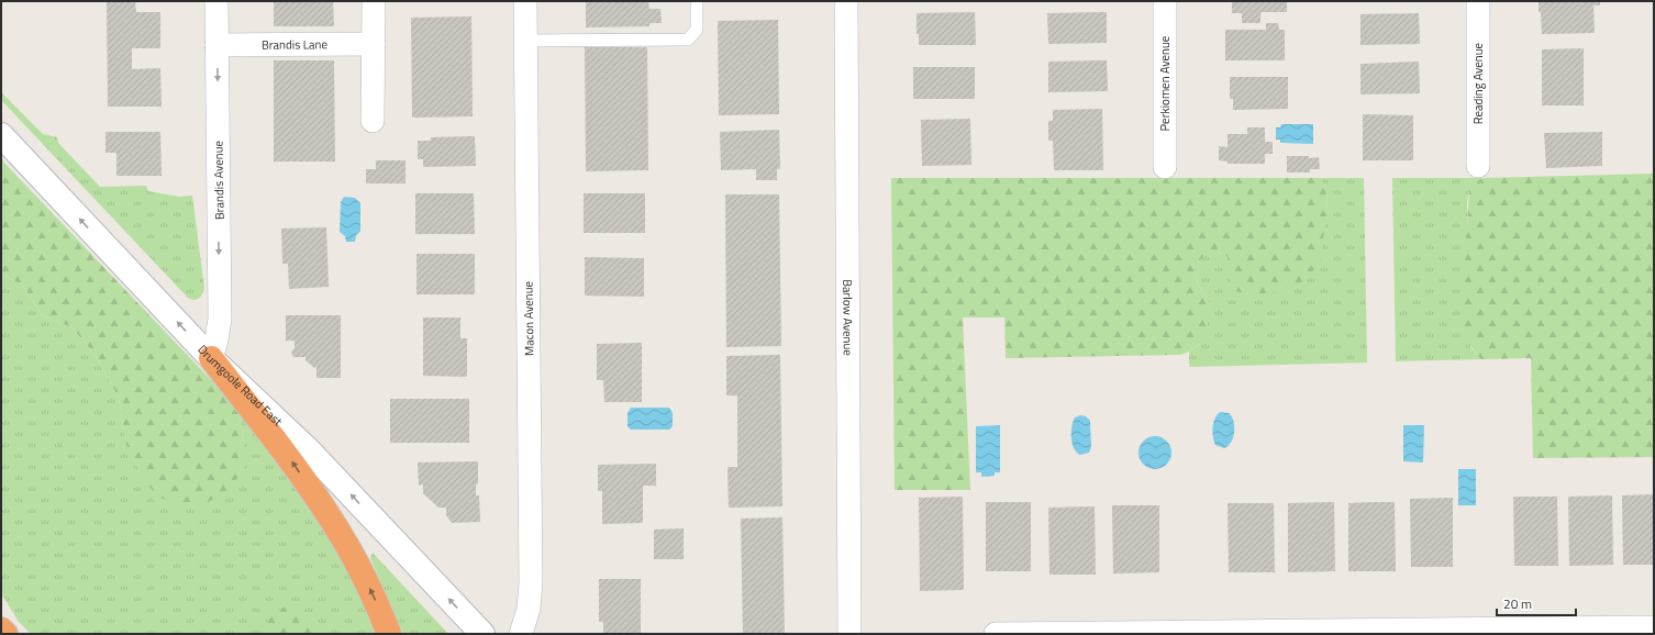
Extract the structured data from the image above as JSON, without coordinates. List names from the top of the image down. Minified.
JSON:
{"streets":{"main road":["Drumgoole Road East"],"street":["Brandis Lane","Perkiomen Avenue","Reading Avenue","Brandis Avenue","Barlow Avenue","Macon Avenue"]},"crossings":[["Brandis Lane","Brandis Avenue"],["Brandis Avenue","Drumgoole Road East"]],"one_way":["Brandis Avenue","Drumgoole Road East"],"scale_bar":"20 m"}
